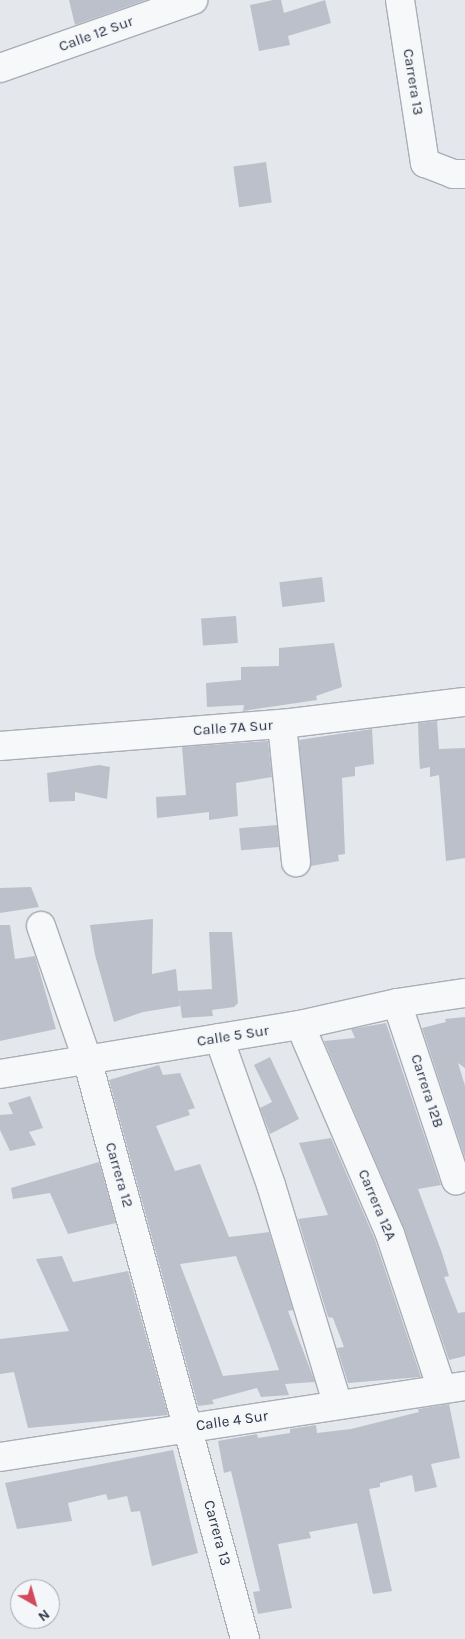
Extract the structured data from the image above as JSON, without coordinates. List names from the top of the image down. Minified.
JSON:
{"streets":{"street":["Calle 12 Sur","Carrera 13","Calle 7A Sur","Calle 5 Sur","Carrera 12B","Carrera 12","Carrera 12A","Calle 4 Sur"]},"crossings":[["Carrera 13","Carrera 12"],["Carrera 13","Calle 4 Sur"],["Calle 5 Sur","Carrera 12B"],["Calle 5 Sur","Carrera 12"],["Calle 5 Sur","Carrera 12A"],["Carrera 12","Calle 4 Sur"],["Carrera 12A","Calle 4 Sur"]],"north":"bottom right"}
